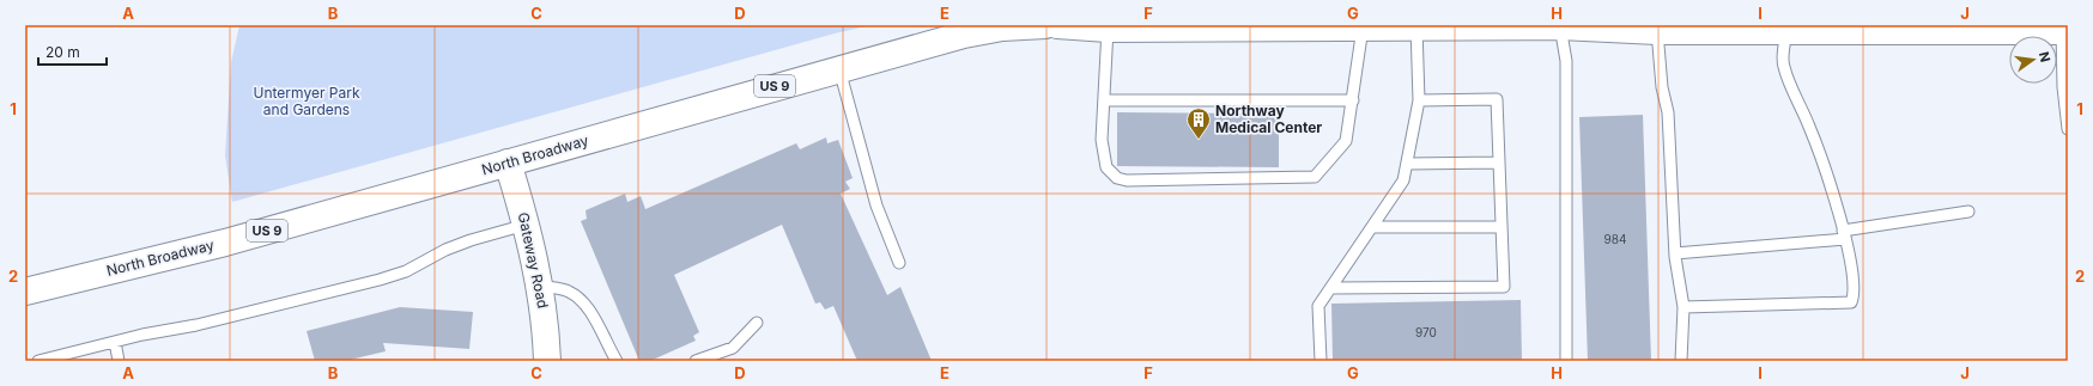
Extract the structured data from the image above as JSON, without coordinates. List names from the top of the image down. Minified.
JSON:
{"streets":{"main road":["US 9","North Broadway","Gateway Road"]},"crossings":[["North Broadway","Gateway Road"]],"parks":["Untermyer Park and Gardens"],"places":{"building":["Northway Medical Center"]},"house_numbers":["984","970"],"scale_bar":"20 m","north":"right","grid":{"columns":["A","B","C","D","E","F","G","H","I","J"],"rows":["1","2"]}}
